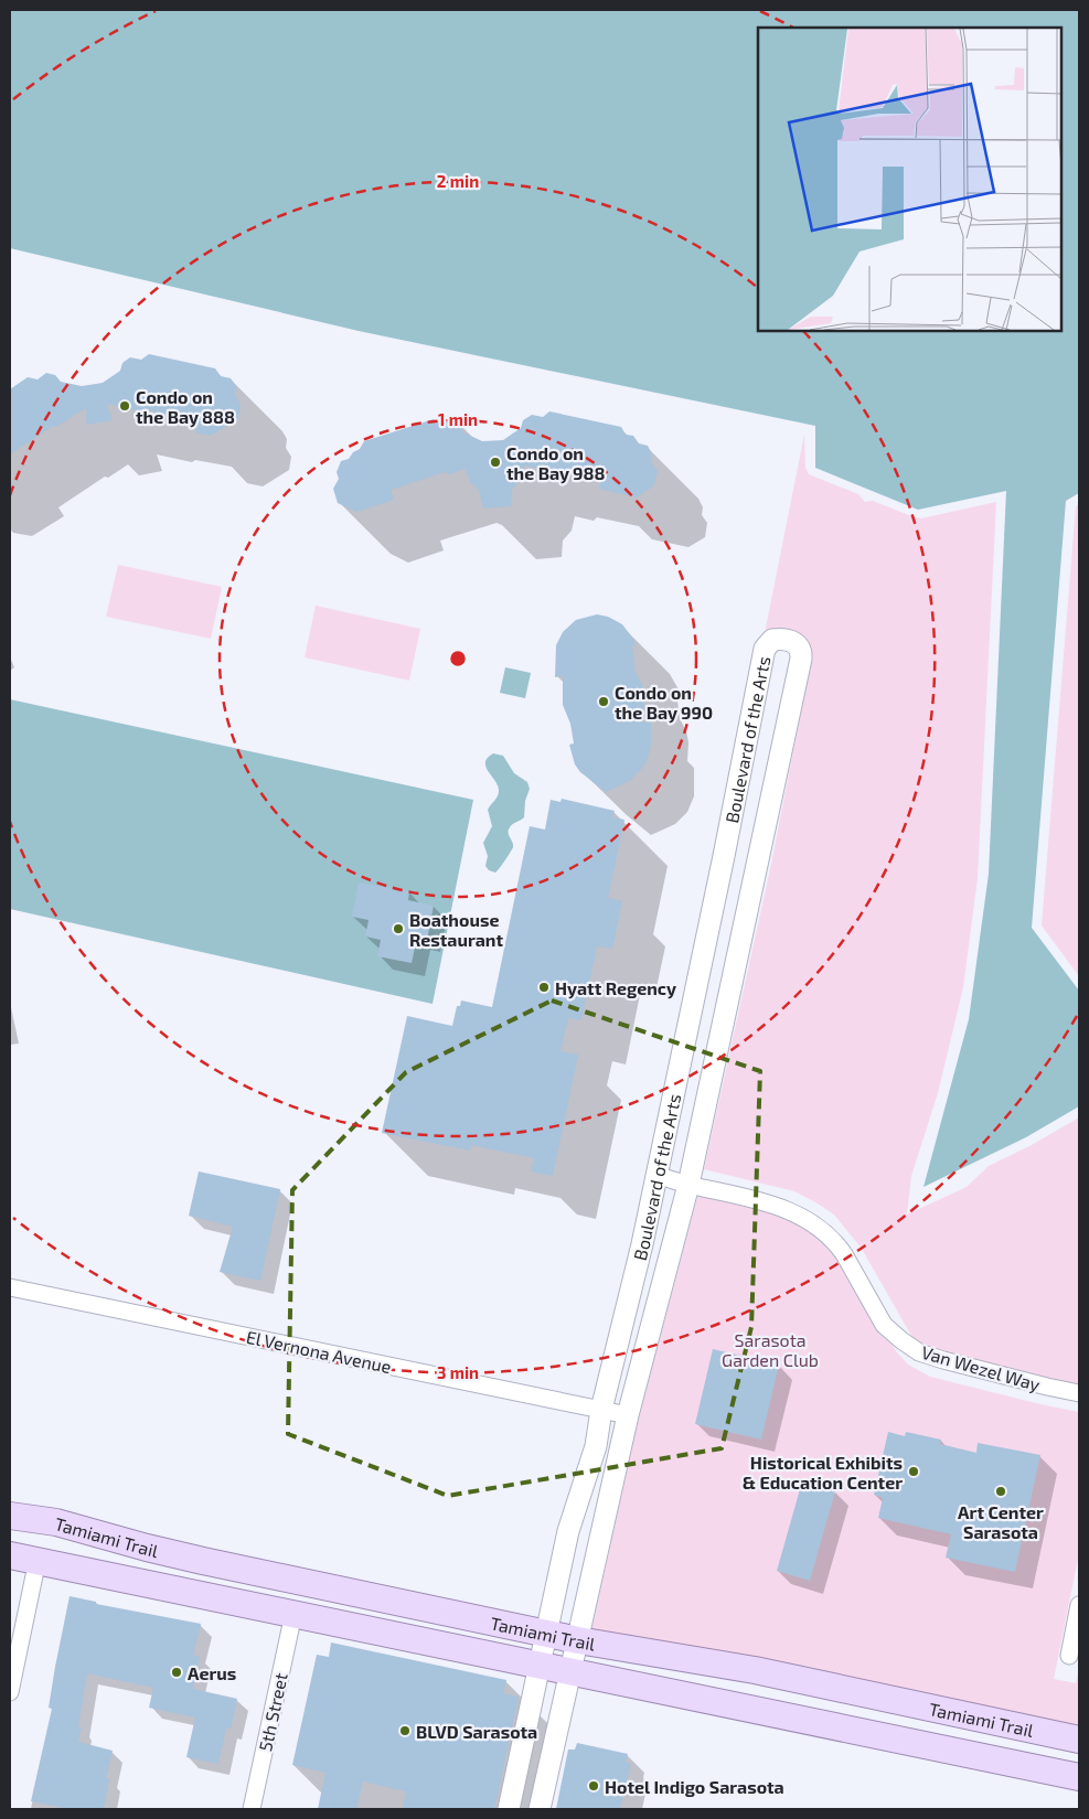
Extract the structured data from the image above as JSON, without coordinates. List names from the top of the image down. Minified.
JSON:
{"streets":{"main road":["Tamiami Trail"],"street":["Boulevard of the Arts","El Vernona Avenue","Van Wezel Way","5th Street"]},"crossings":[["Boulevard of the Arts","El Vernona Avenue"],["Boulevard of the Arts","Van Wezel Way"],["Boulevard of the Arts","Tamiami Trail"],["Tamiami Trail","5th Street"]],"parks":["Sarasota Garden Club"],"places":["Condo on the Bay 888","Condo on the Bay 988","Condo on the Bay 990","Boathouse Restaurant","Hyatt Regency","Historical Exhibits & Education Center","Art Center Sarasota","Aerus","BLVD Sarasota","Hotel Indigo Sarasota"],"rings":["2 min","1 min","3 min"]}
